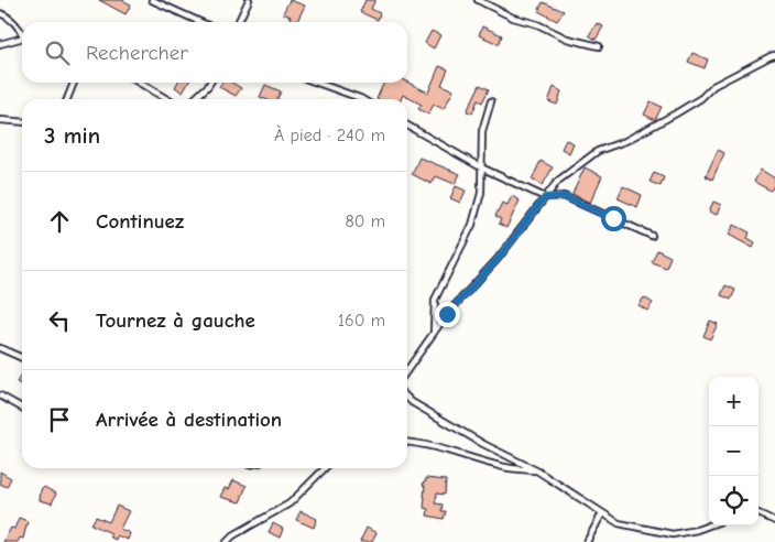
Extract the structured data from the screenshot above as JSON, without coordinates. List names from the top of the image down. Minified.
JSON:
{"page":{"search":"Rechercher","heading":["3 min","À pied · 240 m"],"list":[["Continuez","80 m"],["Tournez à gauche","160 m"],"Arrivée à destination"],"map_buttons":["+","−"]}}
